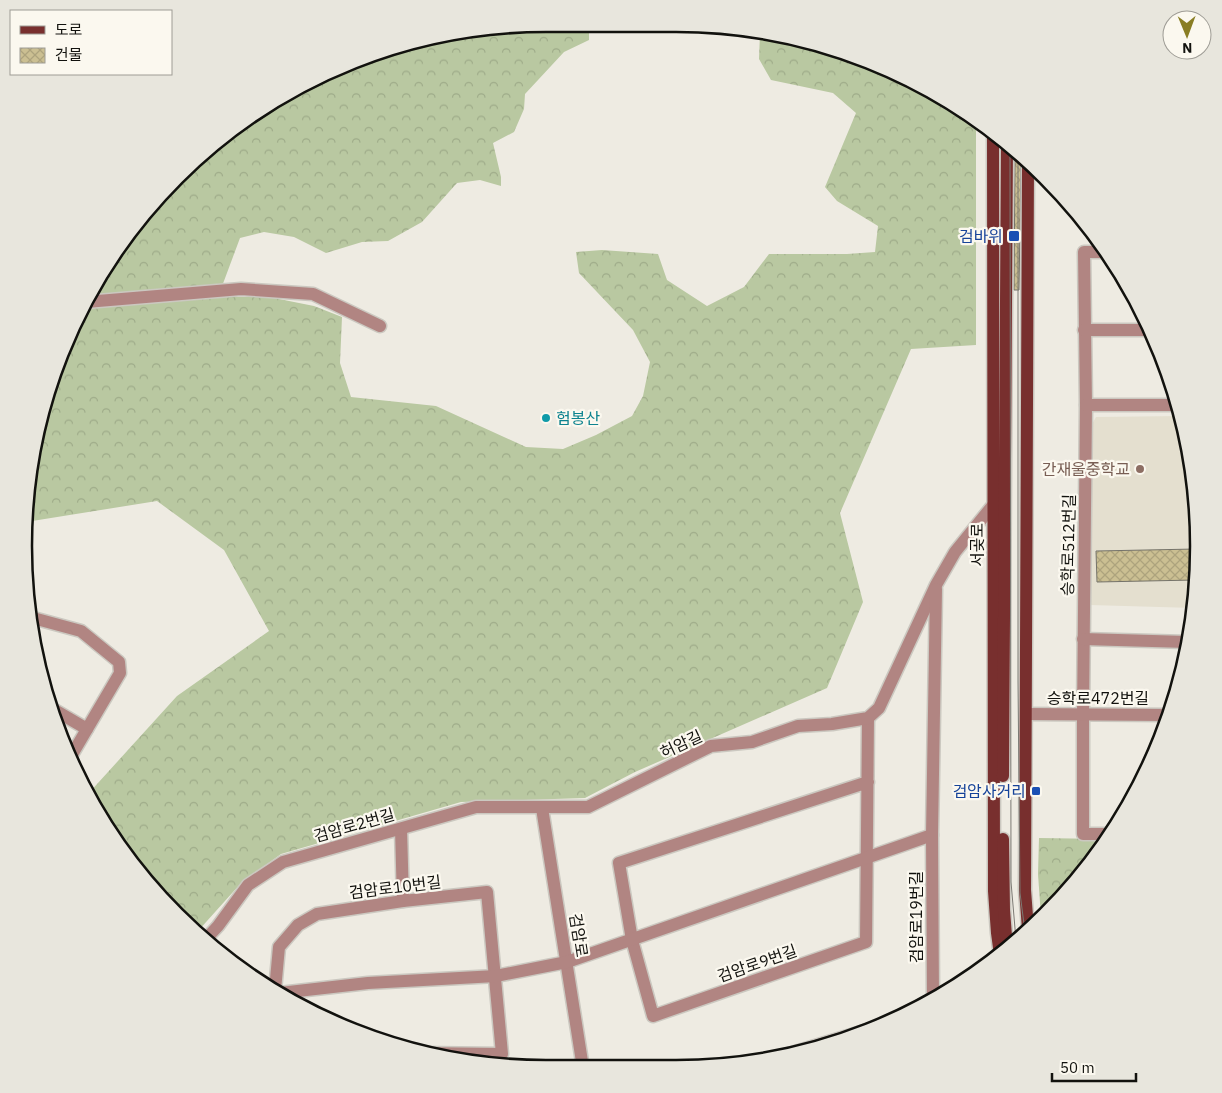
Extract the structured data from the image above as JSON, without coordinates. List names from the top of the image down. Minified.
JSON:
{"streets":{"main road":["서곶로"],"street":["승학로512번길","승학로472번길","허암길","검암로2번길","검암로10번길","검암로19번길","검암로","검암로9번길"]},"crossings":[["승학로512번길","승학로472번길"],["허암길","검암로2번길"],["허암길","검암로"],["검암로2번길","검암로"]],"places":{"transit":["검바위","검암사거리"],"other":["험봉산","간재울중학교"]},"legend":["도로","건물"],"scale_bar":"50 m","north":"bottom"}
